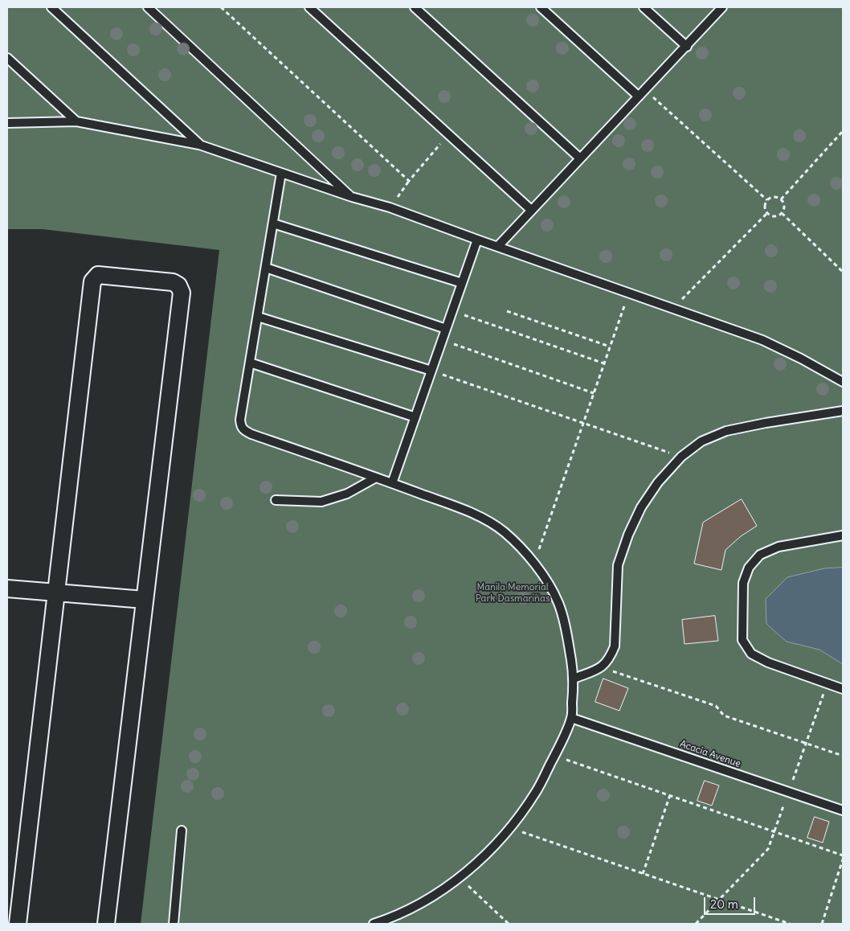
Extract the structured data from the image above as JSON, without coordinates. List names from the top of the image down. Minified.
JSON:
{"streets":{"lane":["Acacia Avenue"]},"parks":["Manila Memorial Park Dasmariñas"],"scale_bar":"20 m"}
